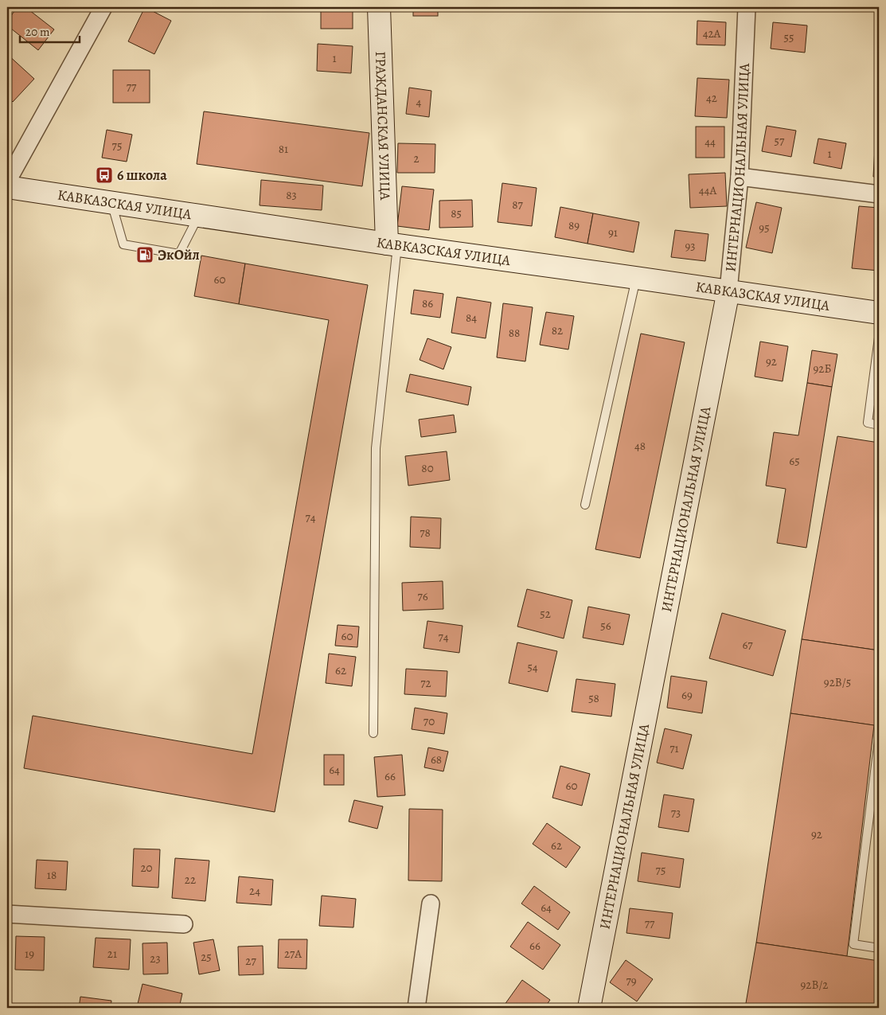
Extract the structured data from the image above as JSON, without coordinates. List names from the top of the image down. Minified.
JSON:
{"streets":{"street":["ГРАЖДАНСКАЯ УЛИЦА","ИНТЕРНАЦИОНАЛЬНАЯ УЛИЦА","КАВКАЗСКАЯ УЛИЦА"]},"crossings":[["ГРАЖДАНСКАЯ УЛИЦА","КАВКАЗСКАЯ УЛИЦА"],["ИНТЕРНАЦИОНАЛЬНАЯ УЛИЦА","КАВКАЗСКАЯ УЛИЦА"]],"places":{"bus stop":["6 школа"],"fuel station":["ЭкОйл"]},"house_numbers":["42А","55","1","77","42","4","57","44","75","81","1","2","44А","83","87","85","89","95","91","93","60","86","84","82","88","92","92Б","48","65","80","74","78","76","52","56","60","74","67","54","62","92В/5","72","69","58","70","71","68","64","66","60","73","92","62","20","75","18","22","24","64","77","66","19","21","27А","25","23","27","79","92В/2"],"scale_bar":"20 m"}
